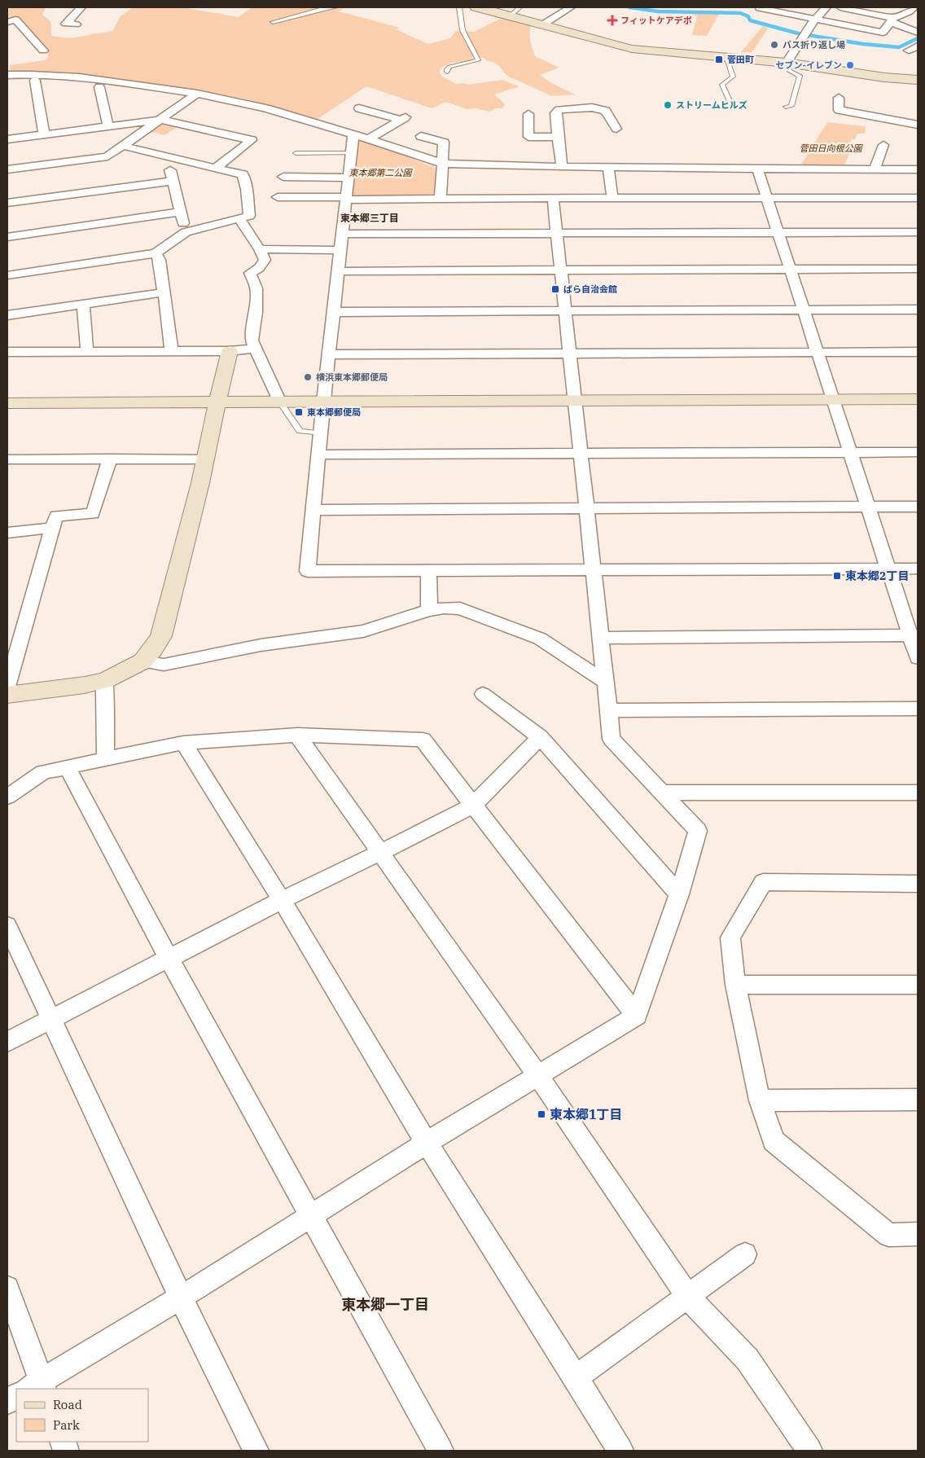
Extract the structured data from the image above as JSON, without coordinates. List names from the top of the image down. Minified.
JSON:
{"districts":["東本郷三丁目","東本郷一丁目"],"parks":["菅田日向根公園","東本郷第二公園"],"places":{"health":["フィットケアデポ"],"other":["バス折り返し場","セブン-イレブン","ストリームヒルズ","横浜東本郷郵便局"],"transit":["菅田町","ばら自治会館","東本郷郵便局","東本郷2丁目","東本郷1丁目"]},"legend":["Road","Park"]}
